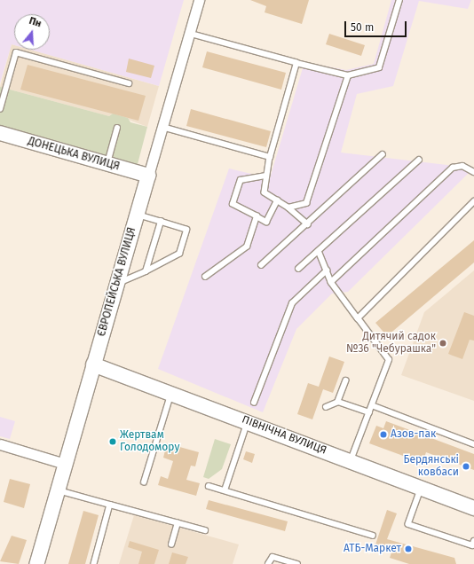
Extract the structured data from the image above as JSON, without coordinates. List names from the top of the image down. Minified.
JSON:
{"streets":{"street":["ДОНЕЦЬКА ВУЛИЦЯ","ЄВРОПЕЙСЬКА ВУЛИЦЯ","ПІВНІЧНА ВУЛИЦЯ"]},"crossings":[["ДОНЕЦЬКА ВУЛИЦЯ","ЄВРОПЕЙСЬКА ВУЛИЦЯ"],["ЄВРОПЕЙСЬКА ВУЛИЦЯ","ПІВНІЧНА ВУЛИЦЯ"]],"places":["Дитячий садок №36 \"Чебурашка\"","Азов-пак","Жертвам Голодомору","Бердянські ковбаси","АТБ-Маркет"],"scale_bar":"50 m","north":"top"}
